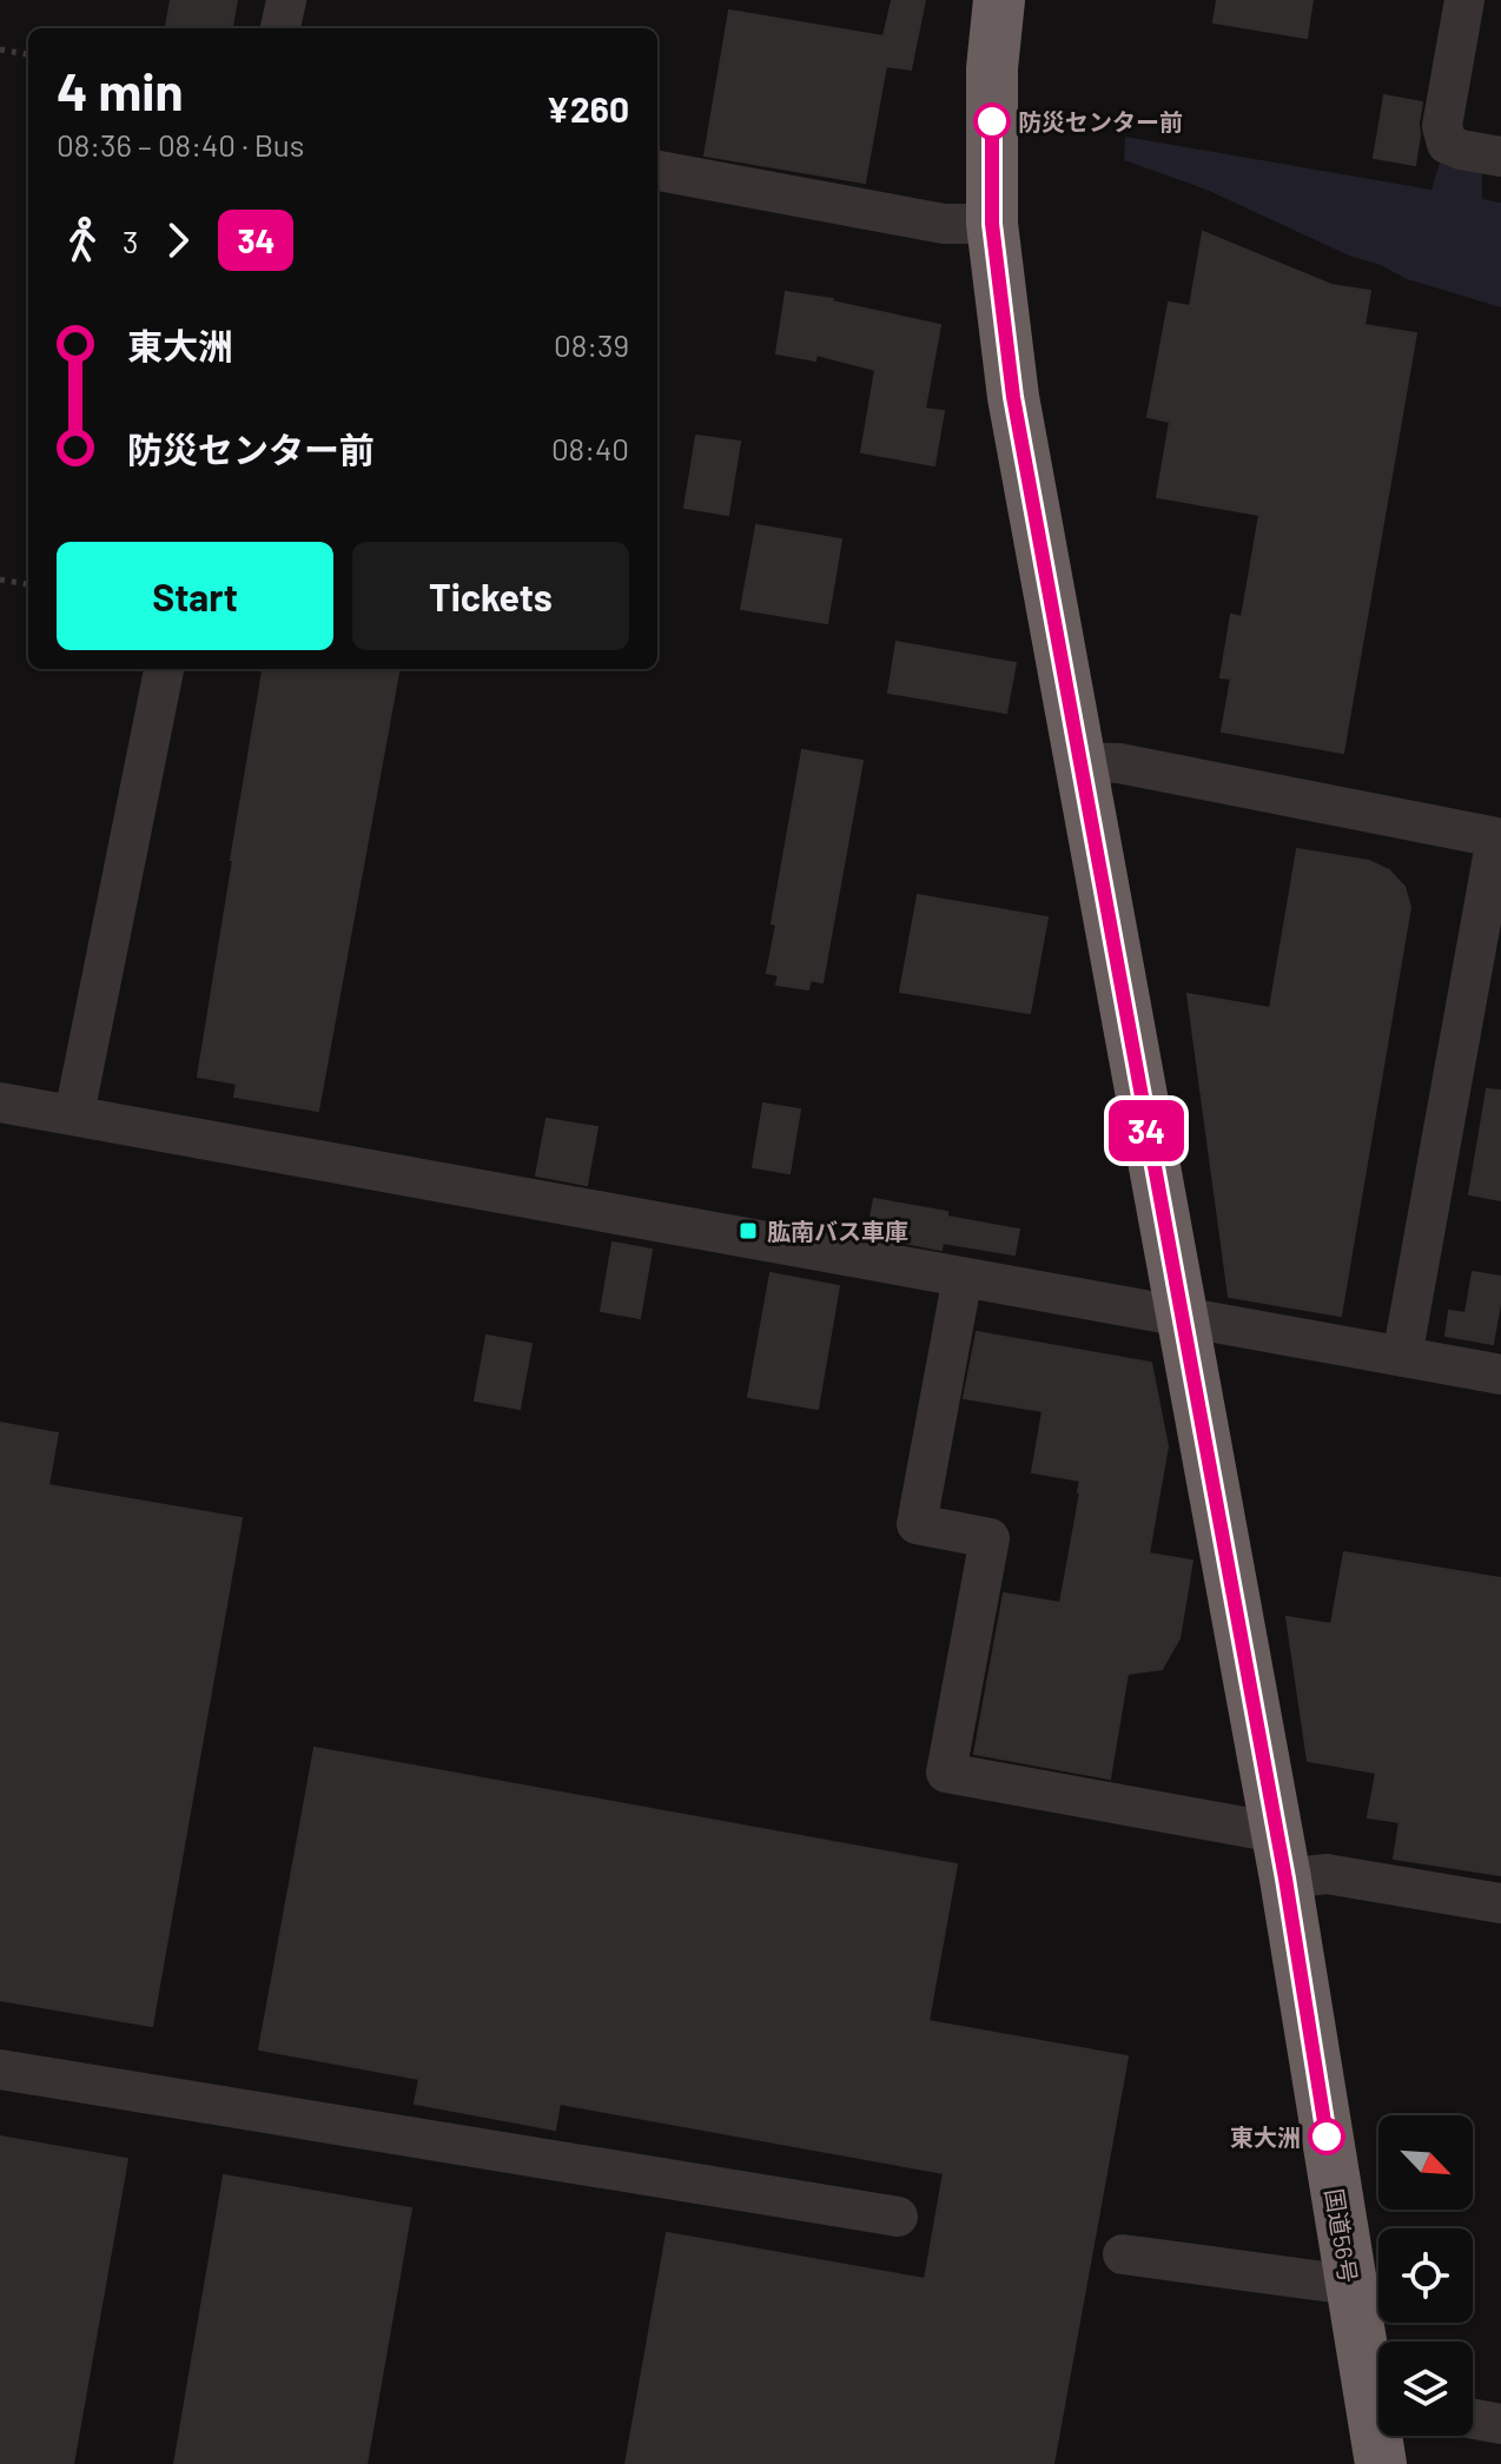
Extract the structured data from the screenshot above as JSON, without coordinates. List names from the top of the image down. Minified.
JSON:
{"streets":{"highway":["国道56号"]},"places":{"other":["防災センター前","東大洲"],"transit":["肱南バス車庫"]},"lines":["bus line 34"],"north":"bottom right","page":{"on_map":"34","heading":["4 min","08:36 – 08:40 · Bus","¥260"],"legs":["3","34"],"list":[{"name":"東大洲","value":"08:39"},{"name":"防災センター前","value":"08:40"}],"buttons":["Start","Tickets"]}}
